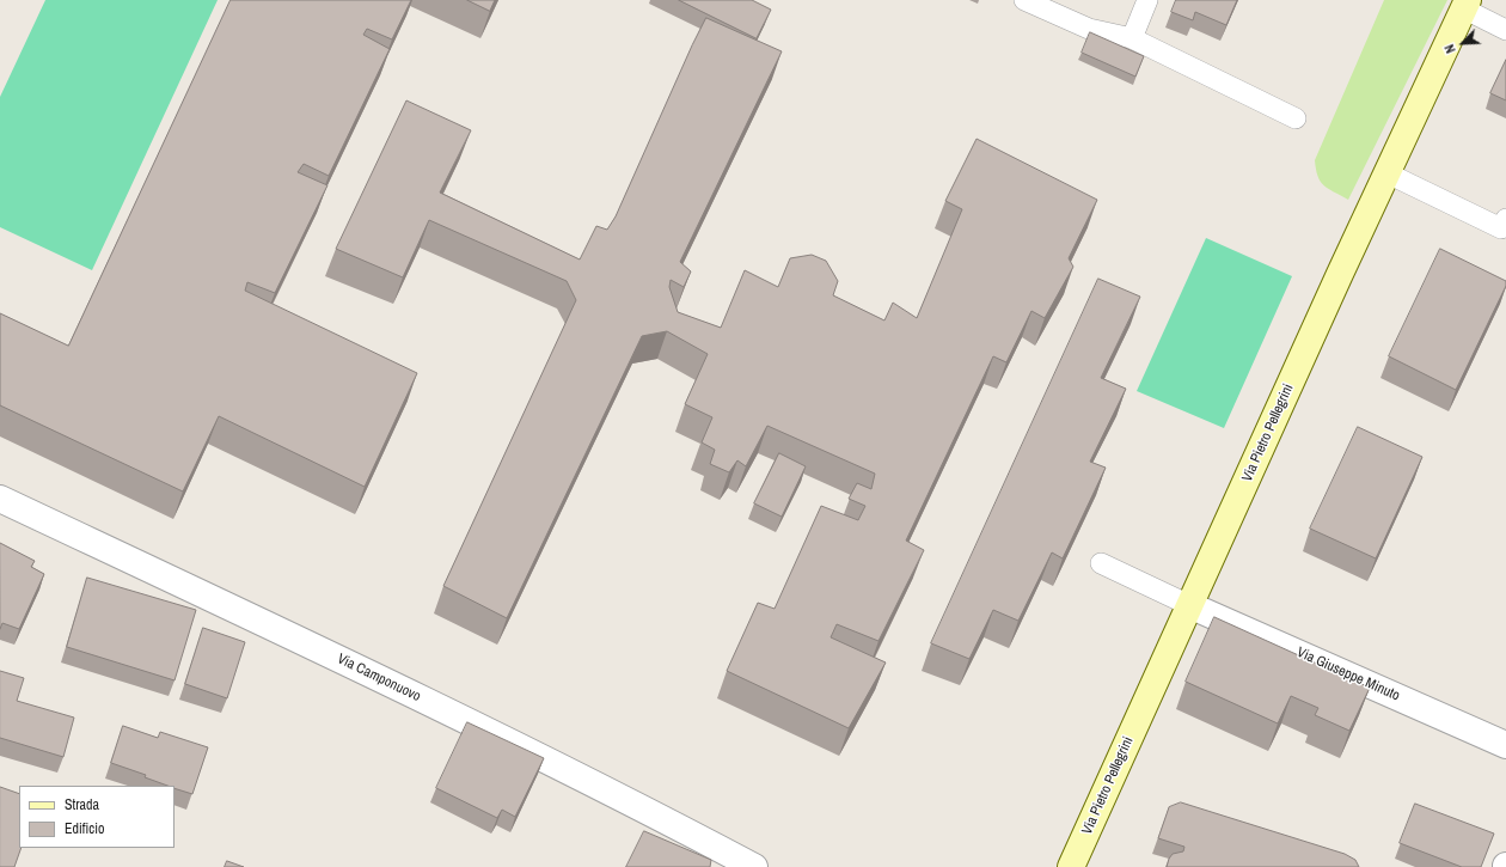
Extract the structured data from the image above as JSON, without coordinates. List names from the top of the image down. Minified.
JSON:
{"streets":{"main road":["Via Pietro Pellegrini"],"street":["Via Giuseppe Minuto","Via Camponuovo"]},"crossings":[["Via Pietro Pellegrini","Via Giuseppe Minuto"]],"legend":["Strada","Edificio"],"north":"bottom left"}
